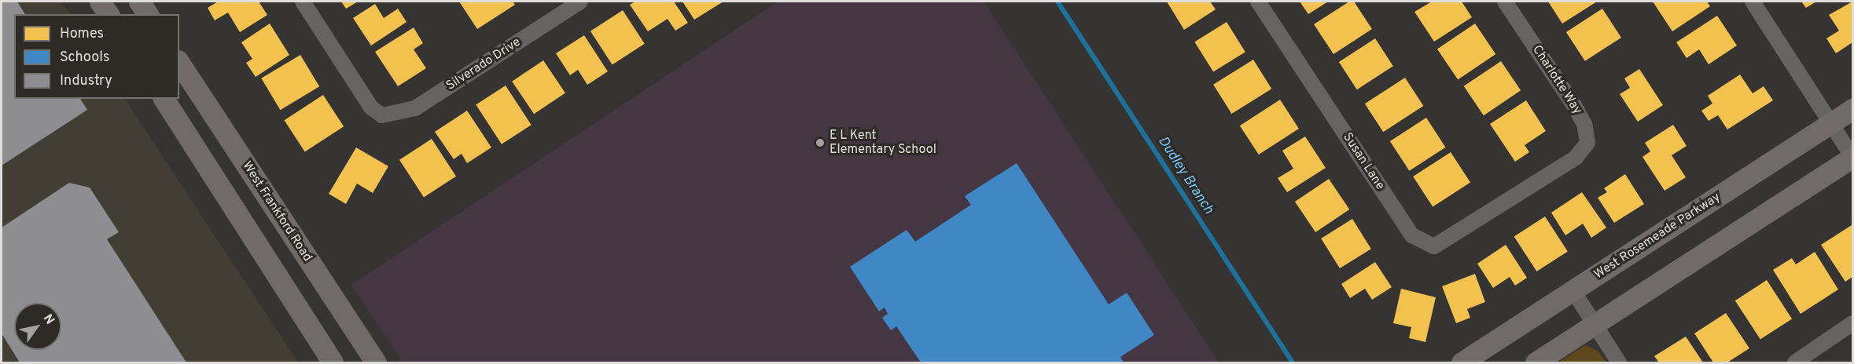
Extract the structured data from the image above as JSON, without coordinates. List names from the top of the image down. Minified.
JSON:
{"streets":{"main road":["West Frankford Road","West Rosemeade Parkway"],"street":["Silverado Drive","Charlotte Way","Susan Lane"]},"crossings":[["Charlotte Way","Susan Lane"]],"water":["Dudley Branch"],"places":["E L Kent Elementary School"],"legend":["Homes","Schools","Industry"],"north":"top right"}
